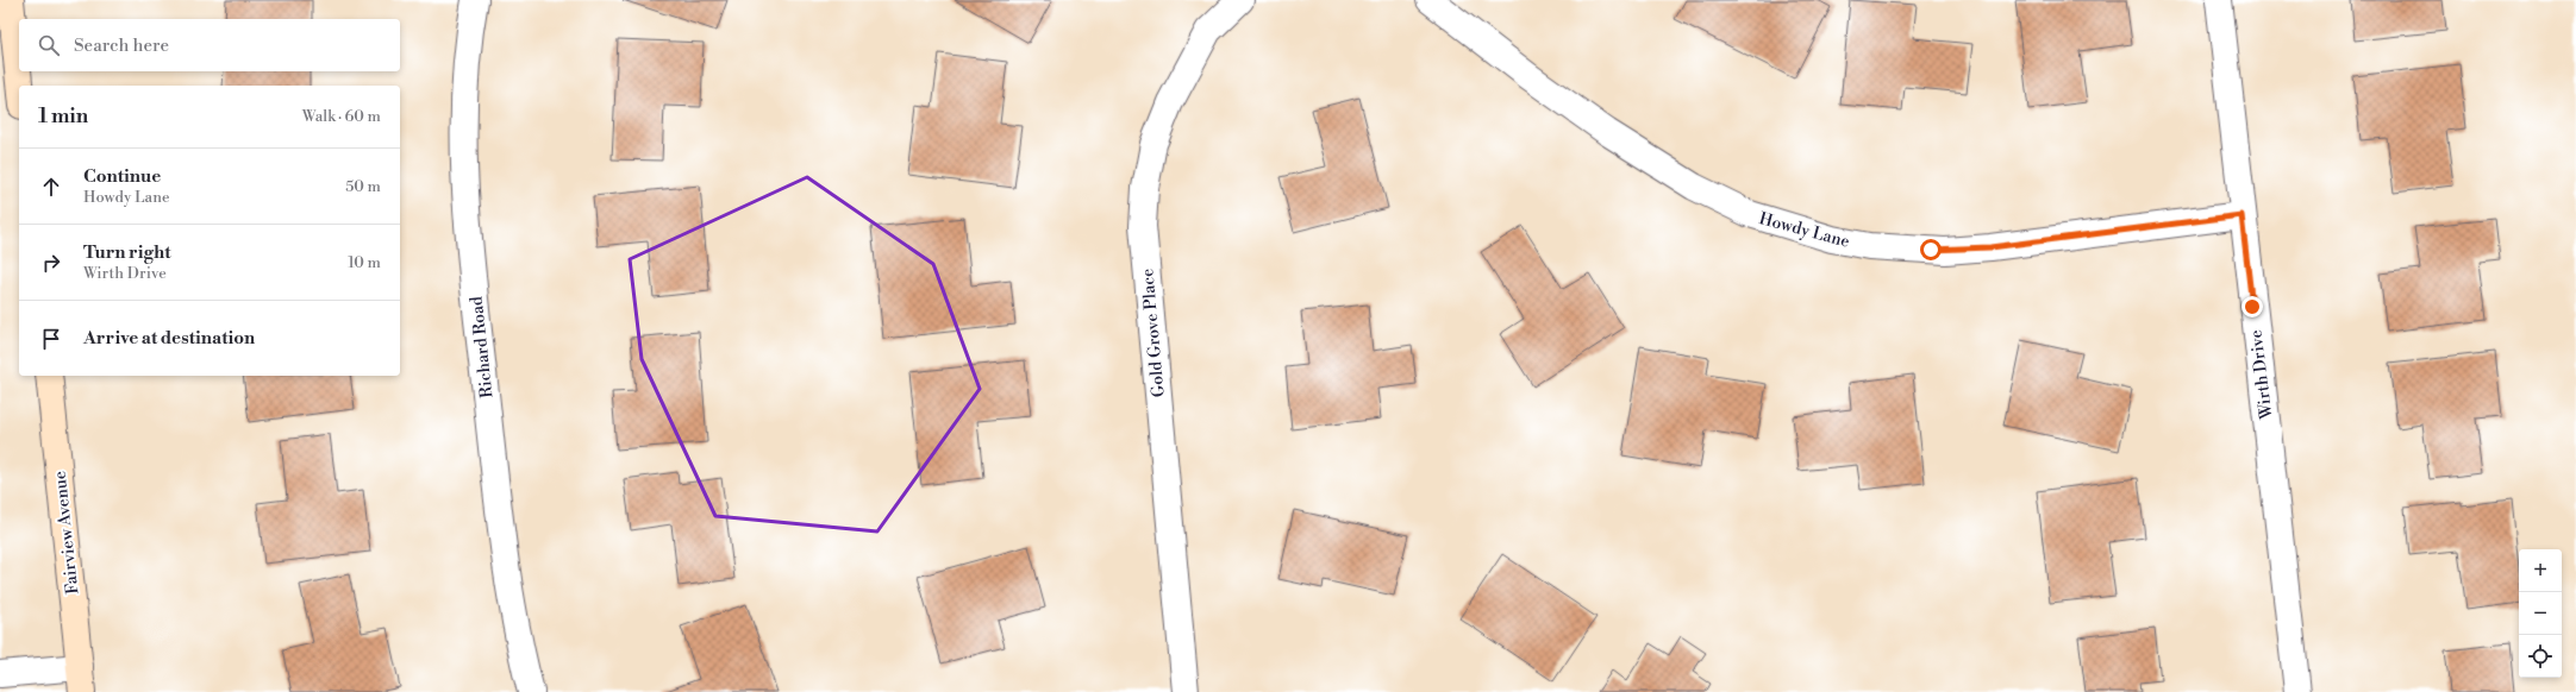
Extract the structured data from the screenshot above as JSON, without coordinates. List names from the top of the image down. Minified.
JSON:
{"streets":{"street":["Howdy Lane","Gold Grove Place","Richard Road","Wirth Drive","Fairview Avenue"]},"crossings":[["Howdy Lane","Wirth Drive"]],"page":{"search":"Search here","heading":["1 min","Walk · 60 m"],"list":[["Continue","Howdy Lane","50 m"],["Turn right","Wirth Drive","10 m"],"Arrive at destination"],"map_buttons":["+","−"]}}
